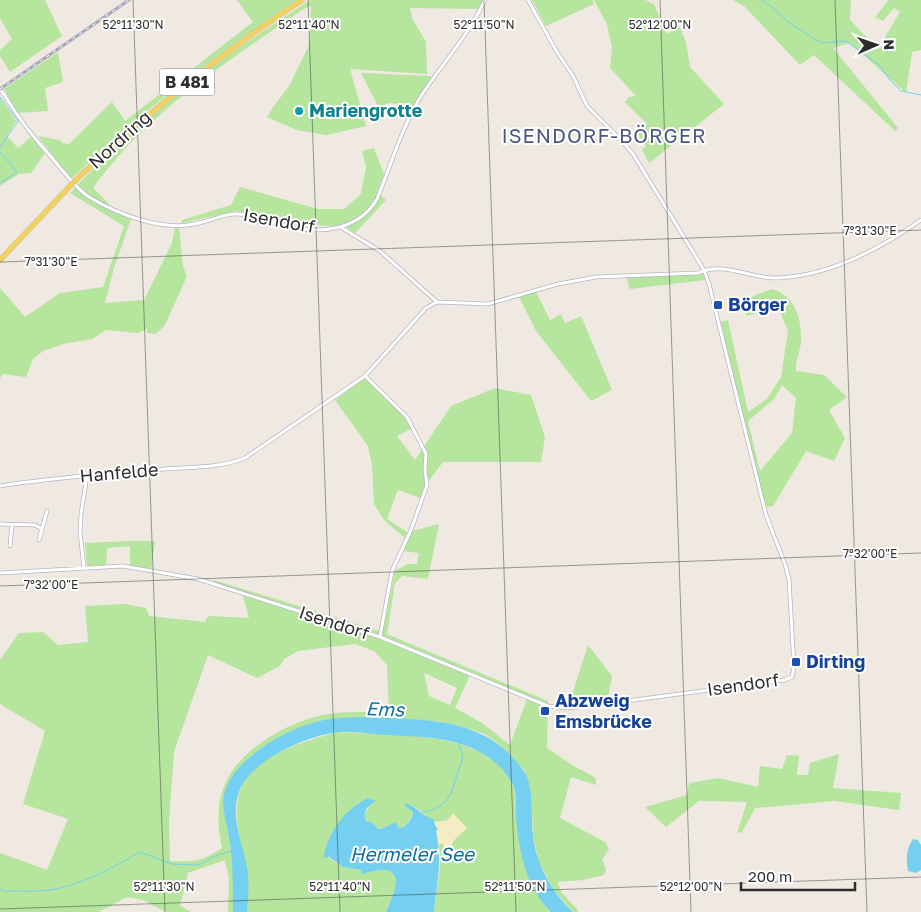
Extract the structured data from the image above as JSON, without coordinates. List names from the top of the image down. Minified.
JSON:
{"streets":{"main road":["B 481","Nordring"],"street":["Isendorf","Hanfelde"]},"crossings":[["Isendorf","Hanfelde"]],"districts":["ISENDORF-BÖRGER"],"water":["Ems","Hermeler See"],"places":{"other":["Mariengrotte"],"transit":["Börger","Dirting","Abzweig Emsbrücke"]},"scale_bar":"200 m","north":"right","coordinates":["52°11'30\"N","52°11'40\"N","52°11'50\"N","52°12'00\"N","7°31'30\"E","7°32'00\"E"]}
